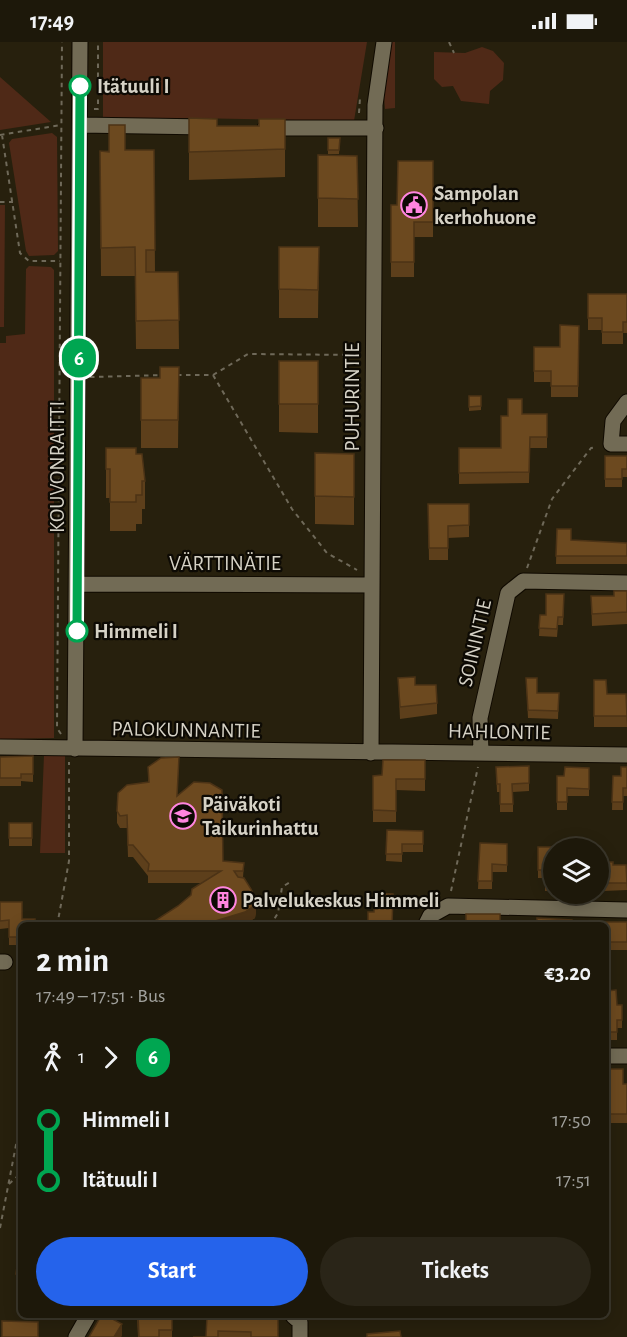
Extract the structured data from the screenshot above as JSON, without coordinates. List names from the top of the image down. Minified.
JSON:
{"streets":{"street":["PUHURINTIE","KOUVONRAITTI","VÄRTTINÄTIE","SOININTIE","PALOKUNNANTIE","HAHLONTIE"]},"crossings":[["PUHURINTIE","VÄRTTINÄTIE"],["PUHURINTIE","PALOKUNNANTIE"],["PUHURINTIE","HAHLONTIE"],["KOUVONRAITTI","VÄRTTINÄTIE"],["KOUVONRAITTI","PALOKUNNANTIE"],["SOININTIE","HAHLONTIE"],["PALOKUNNANTIE","HAHLONTIE"]],"places":{"other":["Itätuuli I","Himmeli I"],"public building":["Sampolan kerhohuone"],"school or university":["Päiväkoti Taikurinhattu"],"building":["Palvelukeskus Himmeli"]},"lines":["bus line 6"],"page":{"status":"17:49","on_map":"6","heading":["2 min","17:49 – 17:51 · Bus","€3.20"],"legs":["1","6"],"list":[{"name":"Himmeli I","value":"17:50"},{"name":"Itätuuli I","value":"17:51"}],"buttons":["Start","Tickets"]}}
